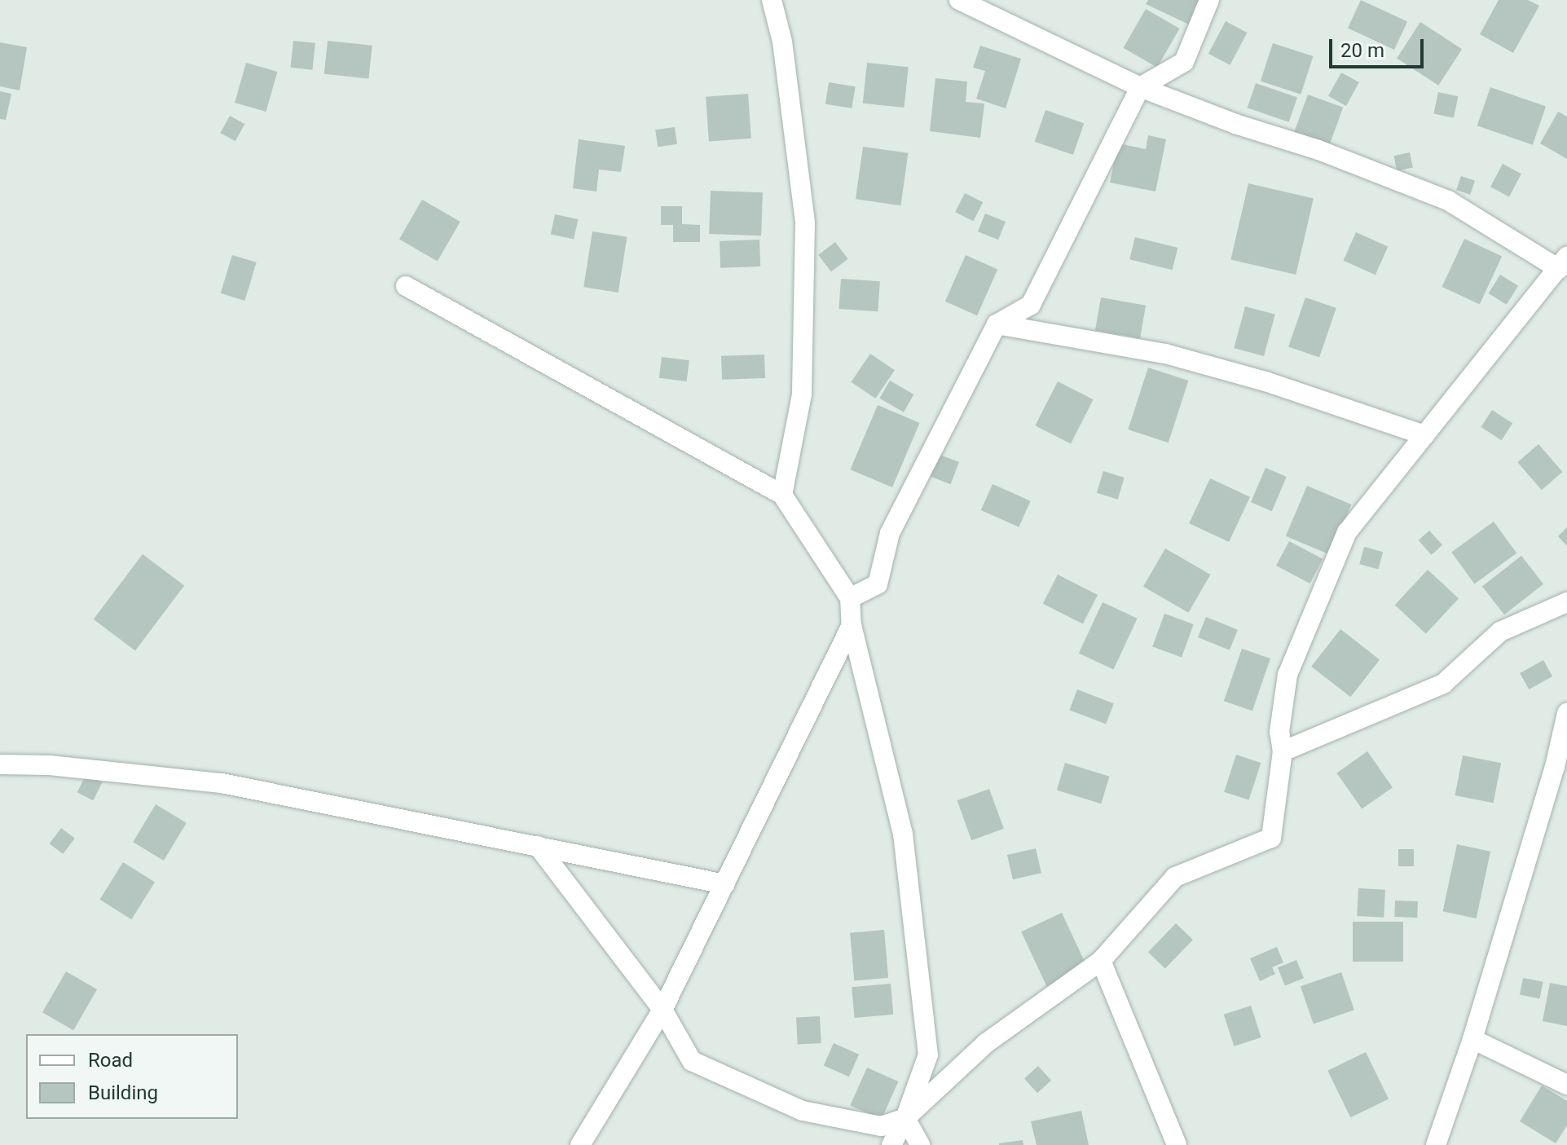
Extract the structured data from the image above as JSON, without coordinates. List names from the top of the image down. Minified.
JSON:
{"legend":["Road","Building"],"scale_bar":"20 m"}
